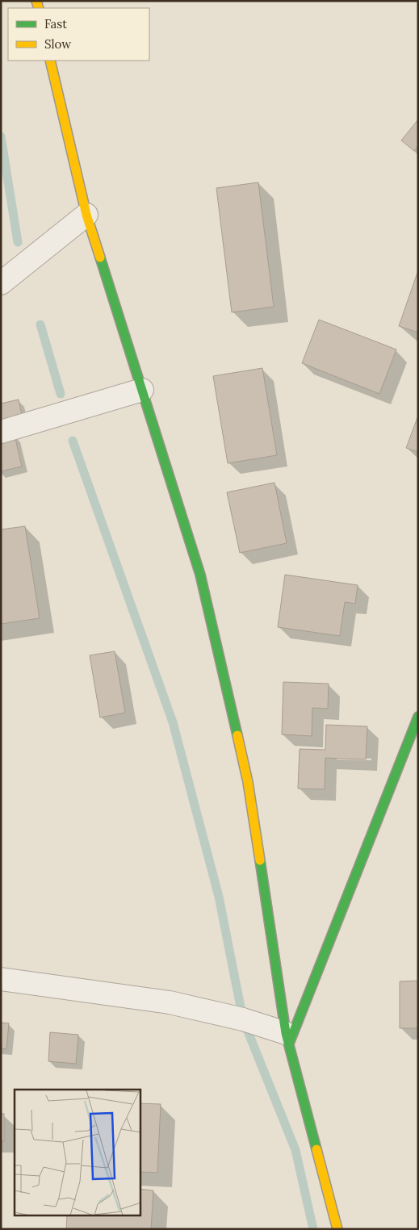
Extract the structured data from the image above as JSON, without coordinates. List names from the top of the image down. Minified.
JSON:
{"legend":["Fast","Slow"]}
